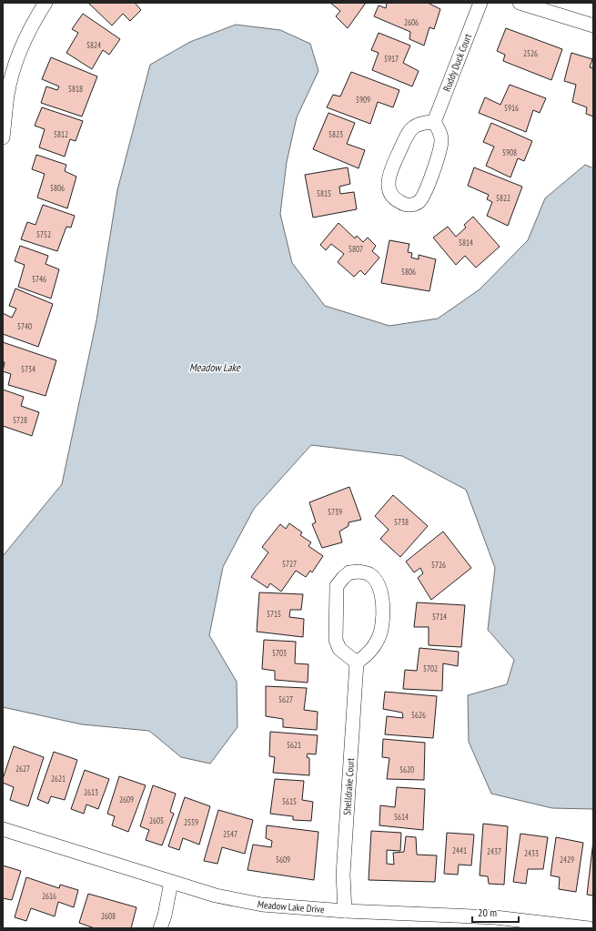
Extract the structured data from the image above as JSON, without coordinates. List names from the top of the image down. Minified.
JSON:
{"streets":{"street":["Ruddy Duck Court","Shelldrake Court","Meadow Lake Drive"]},"crossings":[["Shelldrake Court","Meadow Lake Drive"]],"water":["Meadow Lake"],"house_numbers":["2606","5824","2526","5917","5818","5909","5916","5812","5823","5908","5806","5815","5822","5752","5814","5807","5806","5746","5740","5734","5728","5739","5738","5727","5726","5715","5714","5703","5702","5627","5626","5621","2627","5620","2621","2613","2609","5615","5614","2605","2559","2547","2441","2437","2433","5609","2429","2616","2608"],"scale_bar":"20 m"}
